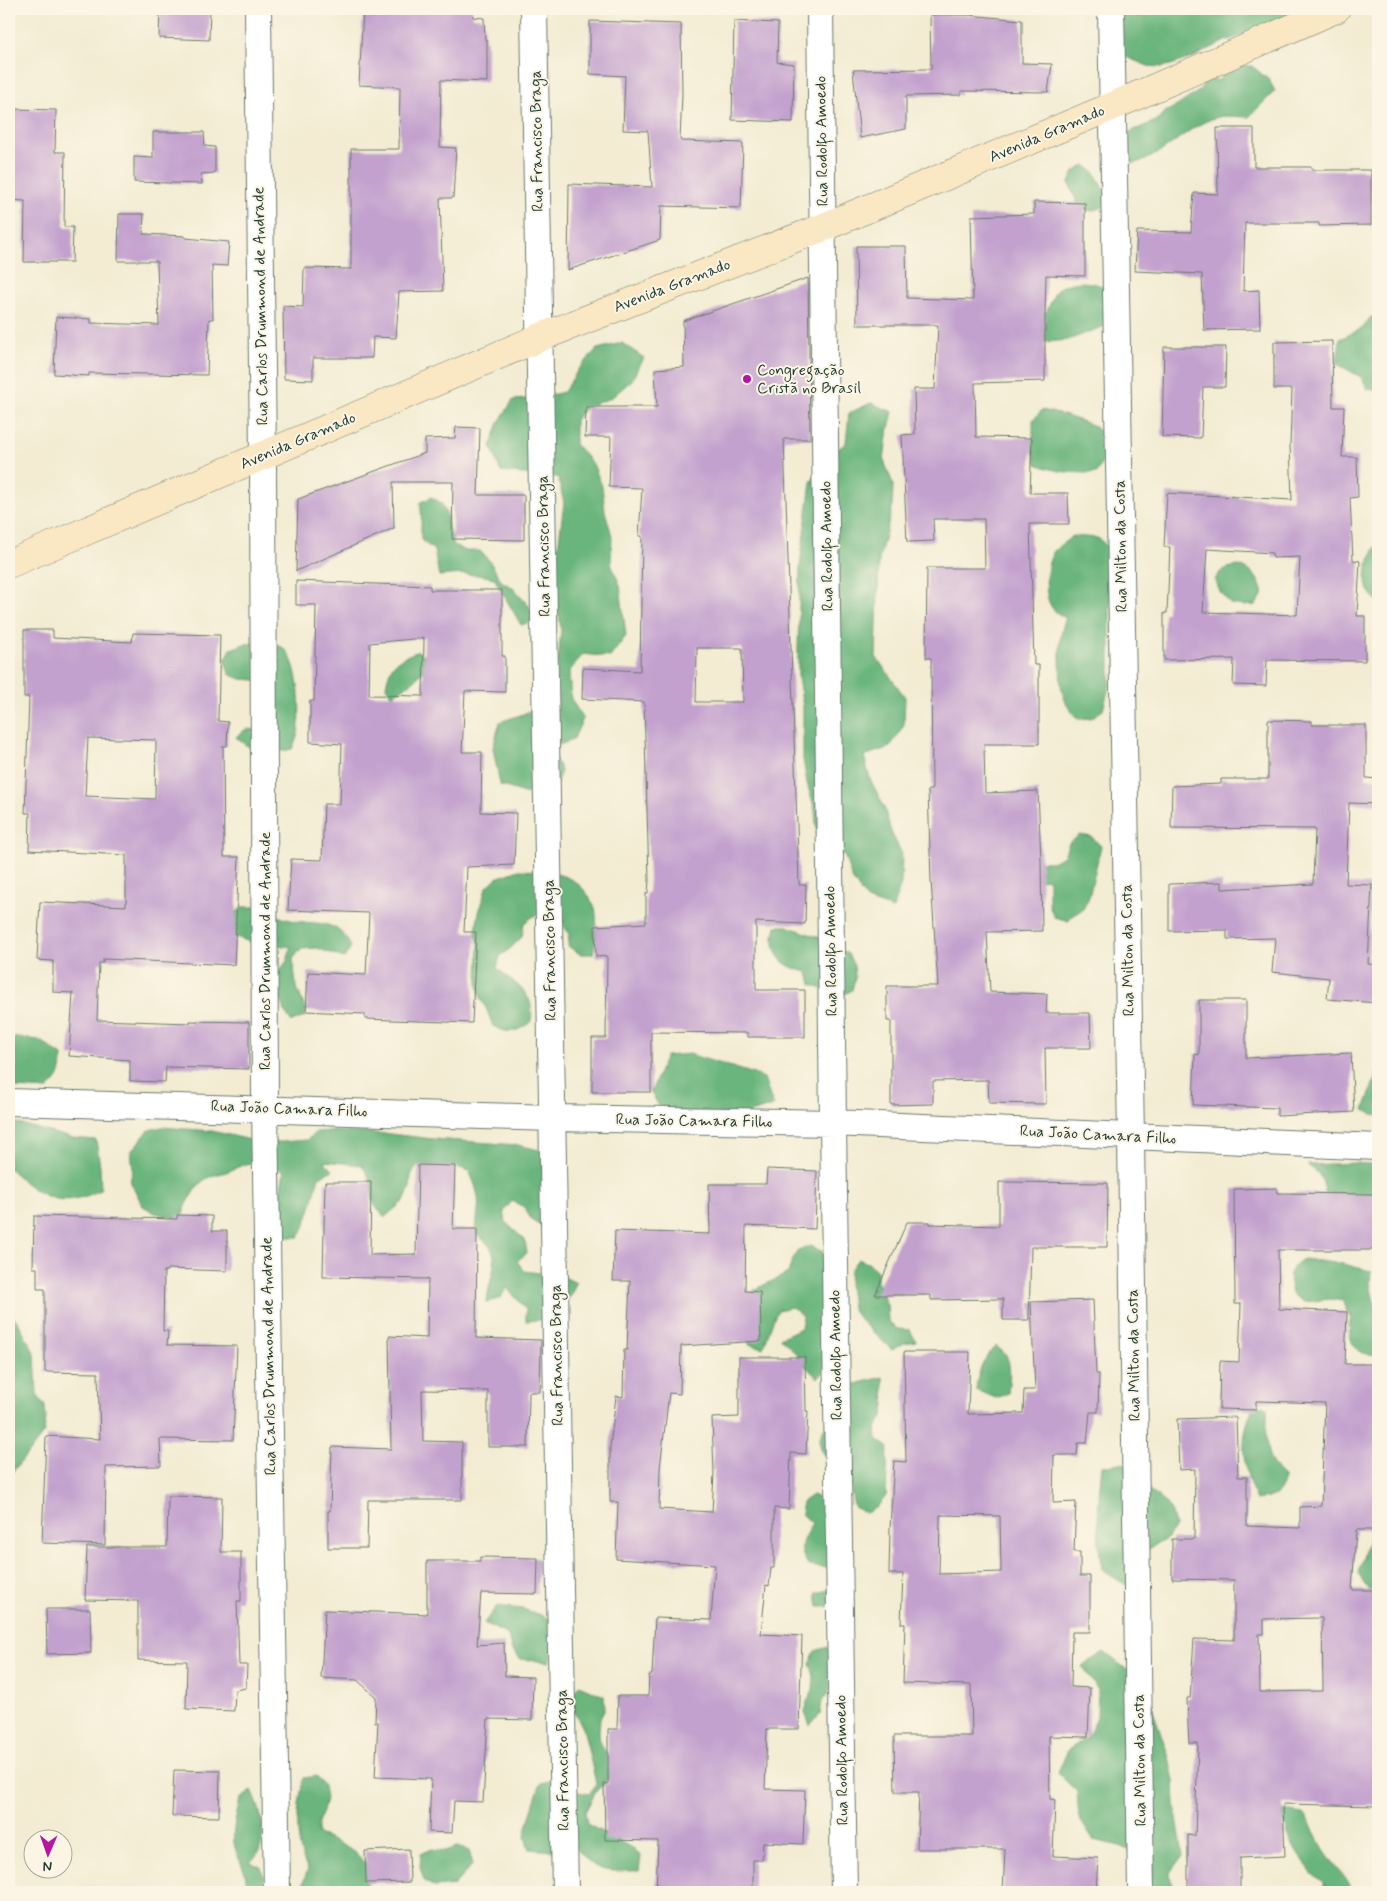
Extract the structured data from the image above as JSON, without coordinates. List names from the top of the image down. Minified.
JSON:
{"streets":{"street":["Avenida Gramado","Rua Francisco Braga","Rua Rodolfo Amoedo","Rua Carlos Drummond de Andrade","Rua Milton da Costa","Rua João Camara Filho"]},"crossings":[["Avenida Gramado","Rua Francisco Braga"],["Avenida Gramado","Rua Rodolfo Amoedo"],["Avenida Gramado","Rua Carlos Drummond de Andrade"],["Avenida Gramado","Rua Milton da Costa"],["Rua Francisco Braga","Rua João Camara Filho"],["Rua Rodolfo Amoedo","Rua João Camara Filho"],["Rua Carlos Drummond de Andrade","Rua João Camara Filho"],["Rua Milton da Costa","Rua João Camara Filho"]],"places":["Congregação Cristã no Brasil"],"north":"bottom"}
